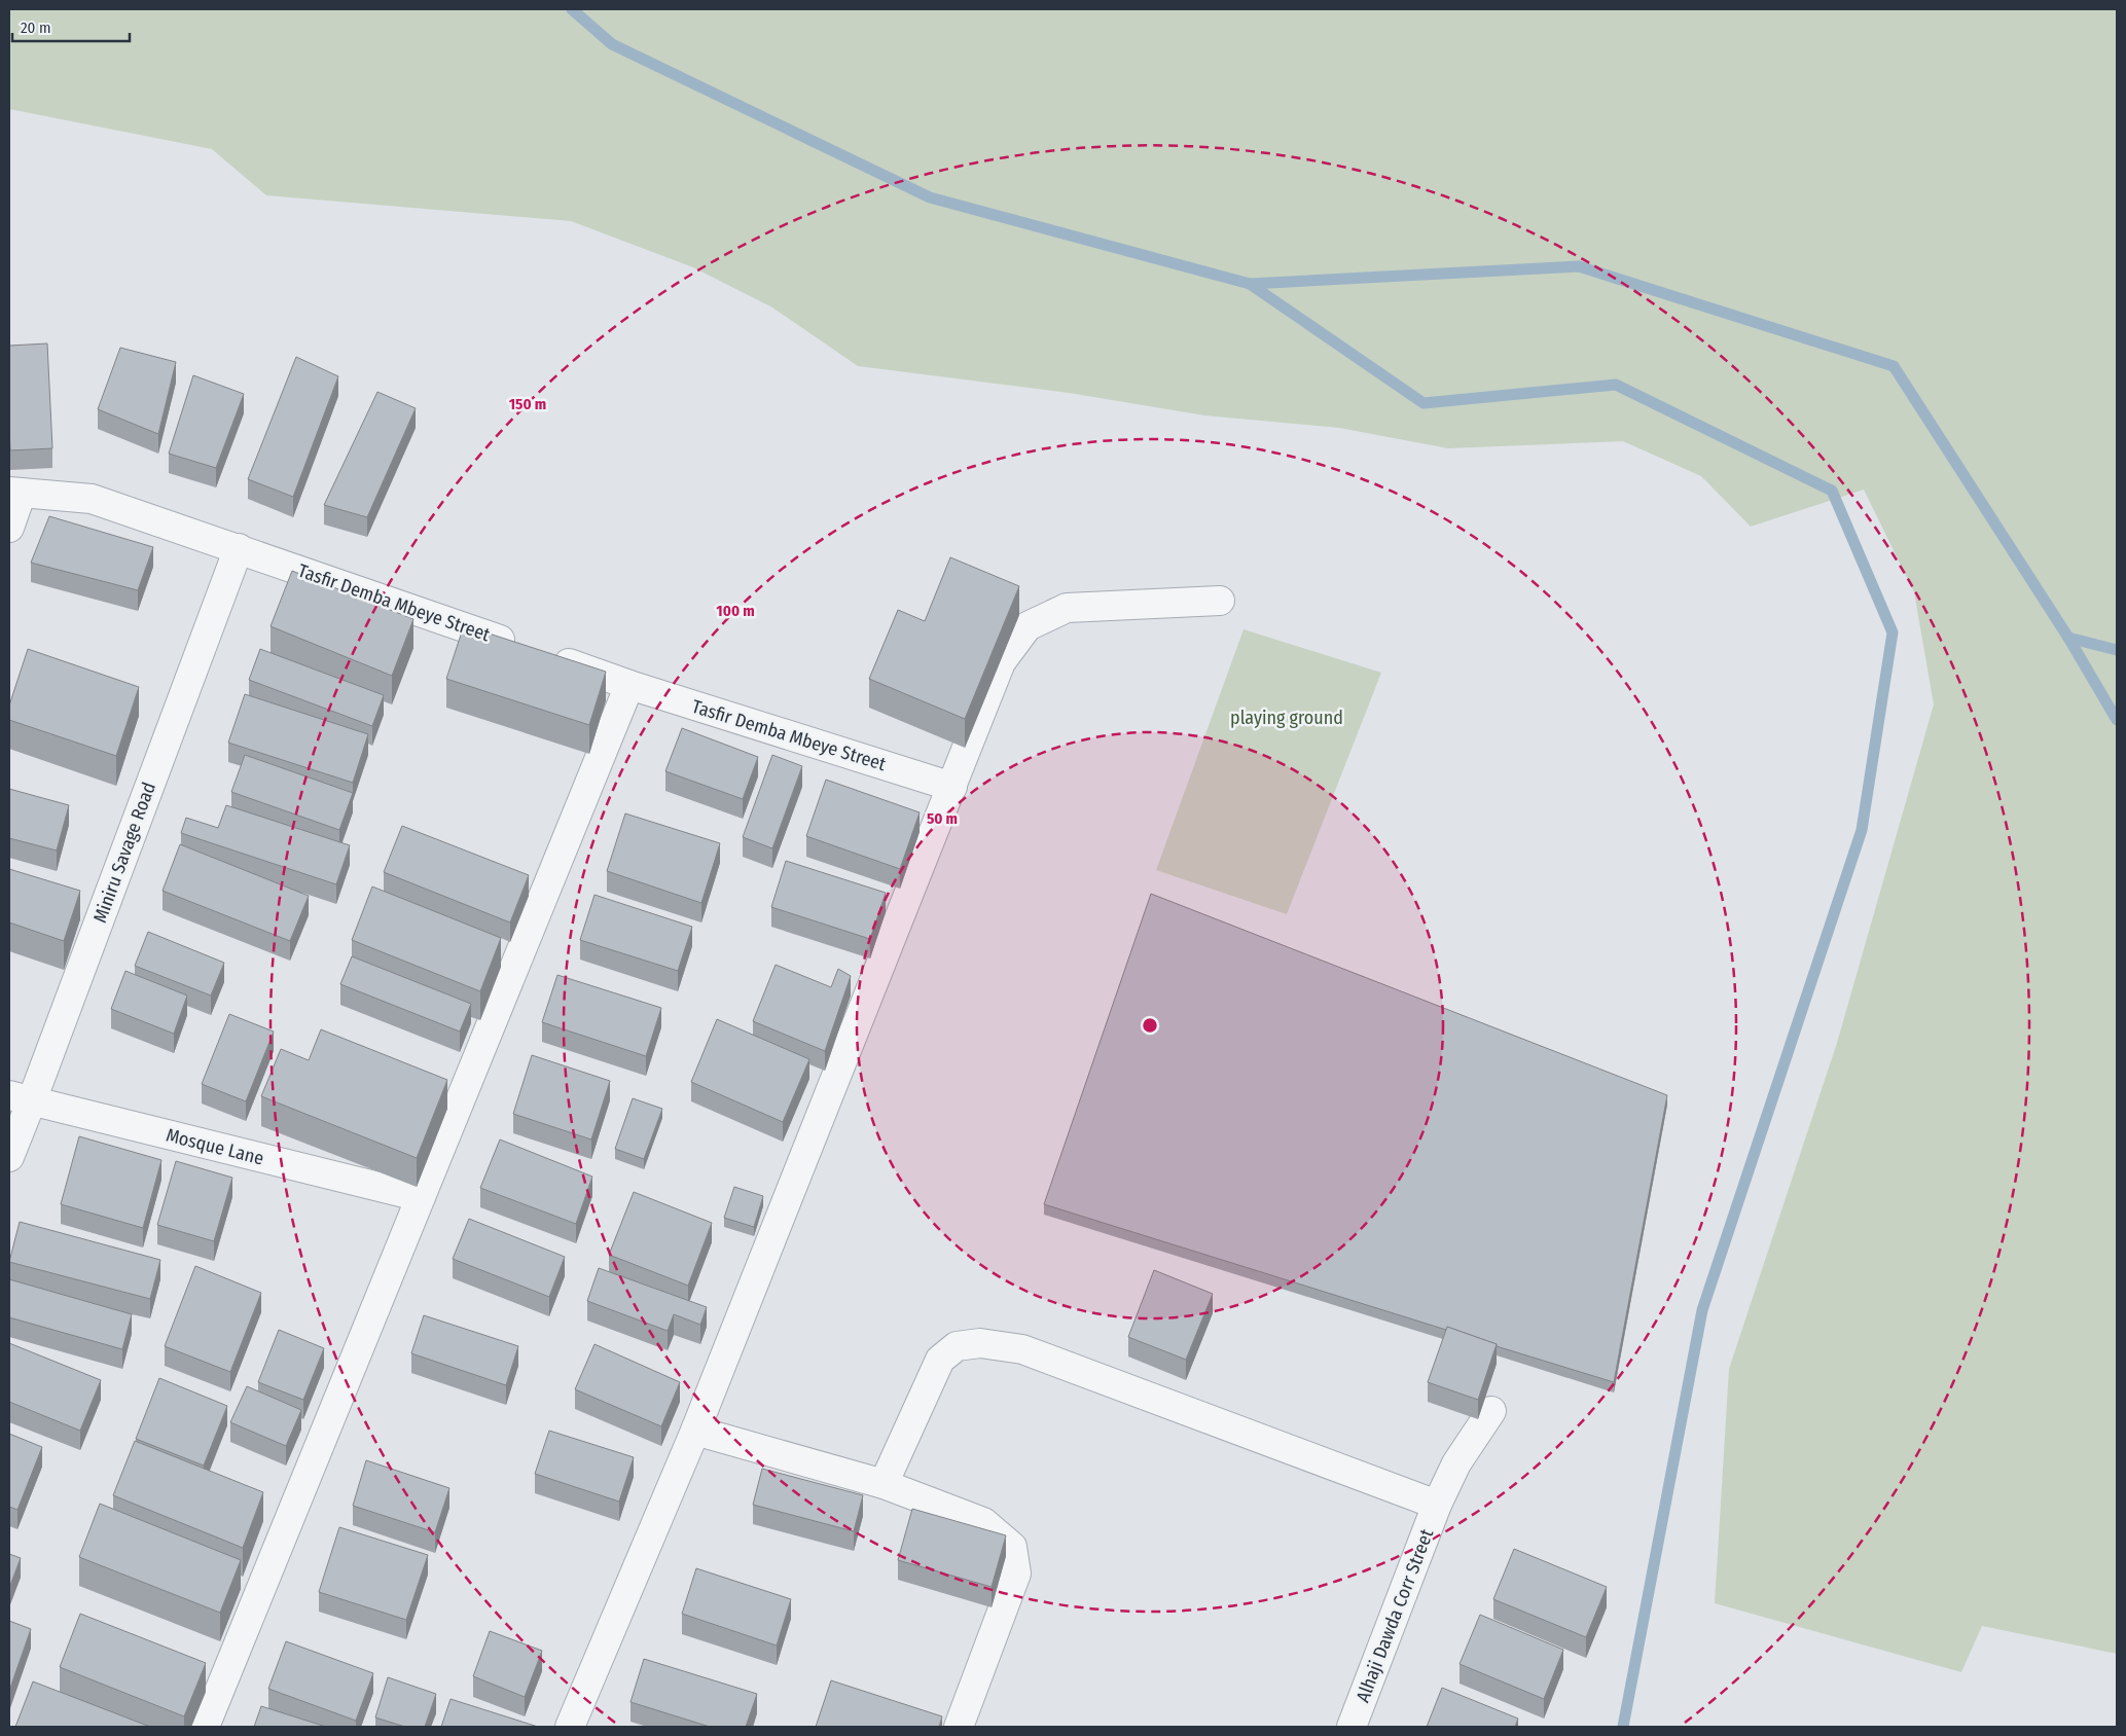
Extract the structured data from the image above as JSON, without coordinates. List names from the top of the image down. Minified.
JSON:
{"streets":{"street":["Tasfir Demba Mbeye Street","Miniru Savage Road","Mosque Lane","Alhaji Dawda Corr Street"]},"crossings":[["Tasfir Demba Mbeye Street","Miniru Savage Road"],["Miniru Savage Road","Mosque Lane"]],"parks":["playing ground"],"scale_bar":"20 m","rings":["150 m","100 m","50 m"]}
